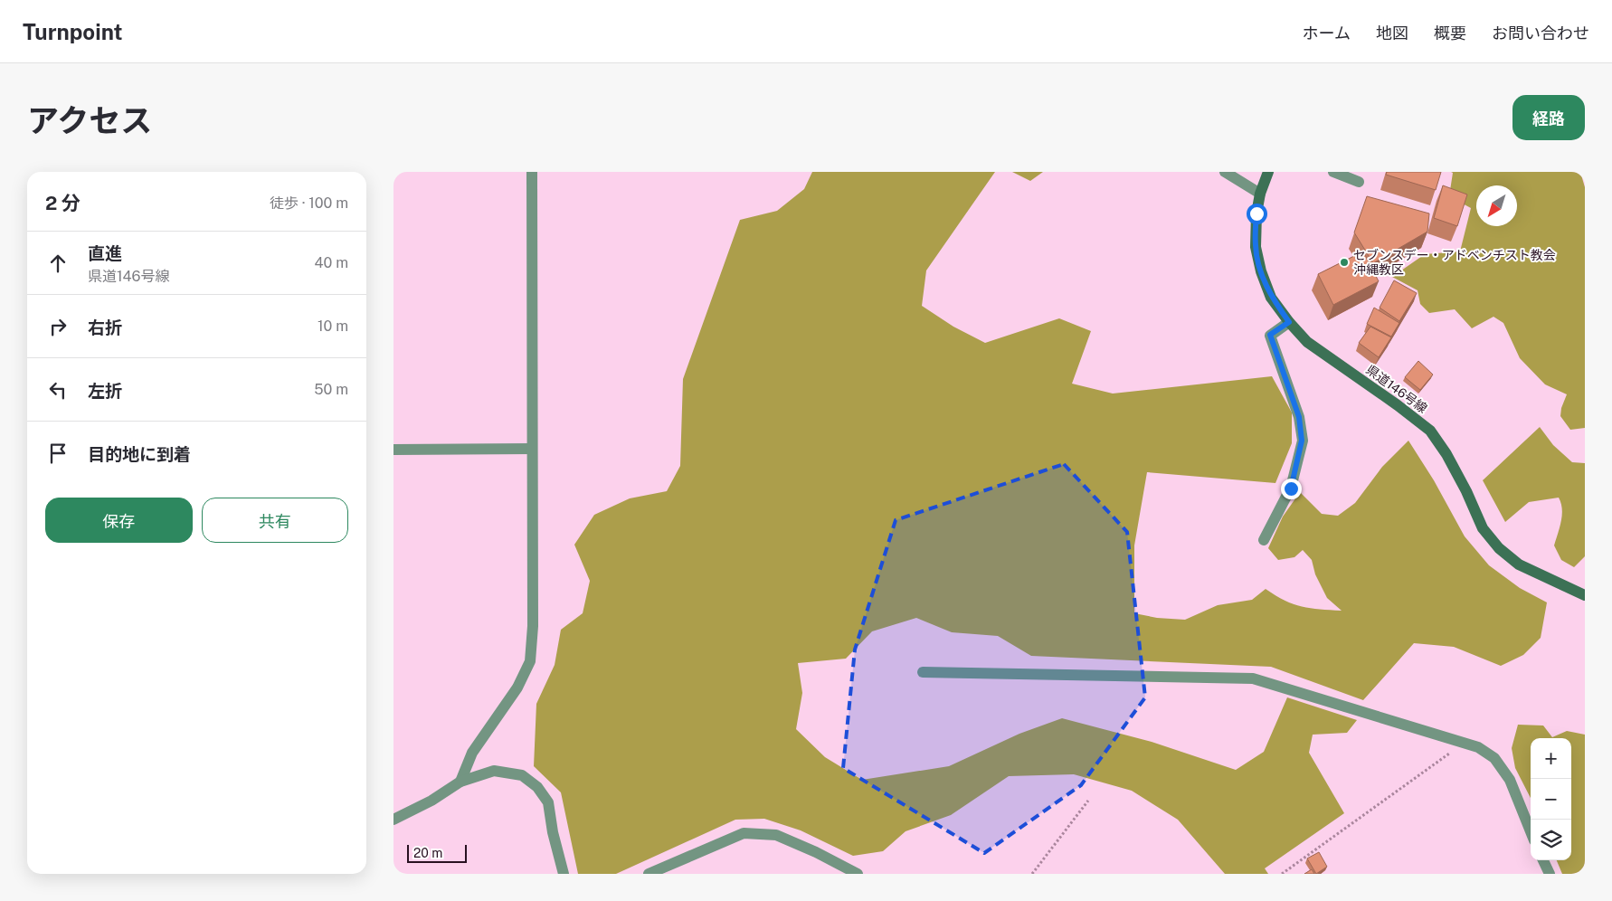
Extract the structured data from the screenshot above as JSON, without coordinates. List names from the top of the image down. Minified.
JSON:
{"streets":{"main road":["県道146号線"]},"places":["セブンスデー・アドベンチスト教会 沖縄教区"],"scale_bar":"20 m","north":"bottom left","page":{"header":"Turnpoint","nav":["ホーム","地図","概要","お問い合わせ"],"title":"アクセス","buttons":["経路",["保存","共有"]],"heading":["2 分","徒歩 · 100 m"],"list":[["直進","県道146号線","40 m"],["右折","10 m"],["左折","50 m"],"目的地に到着"],"map_buttons":["+","−"],"scale":"20 m"}}
